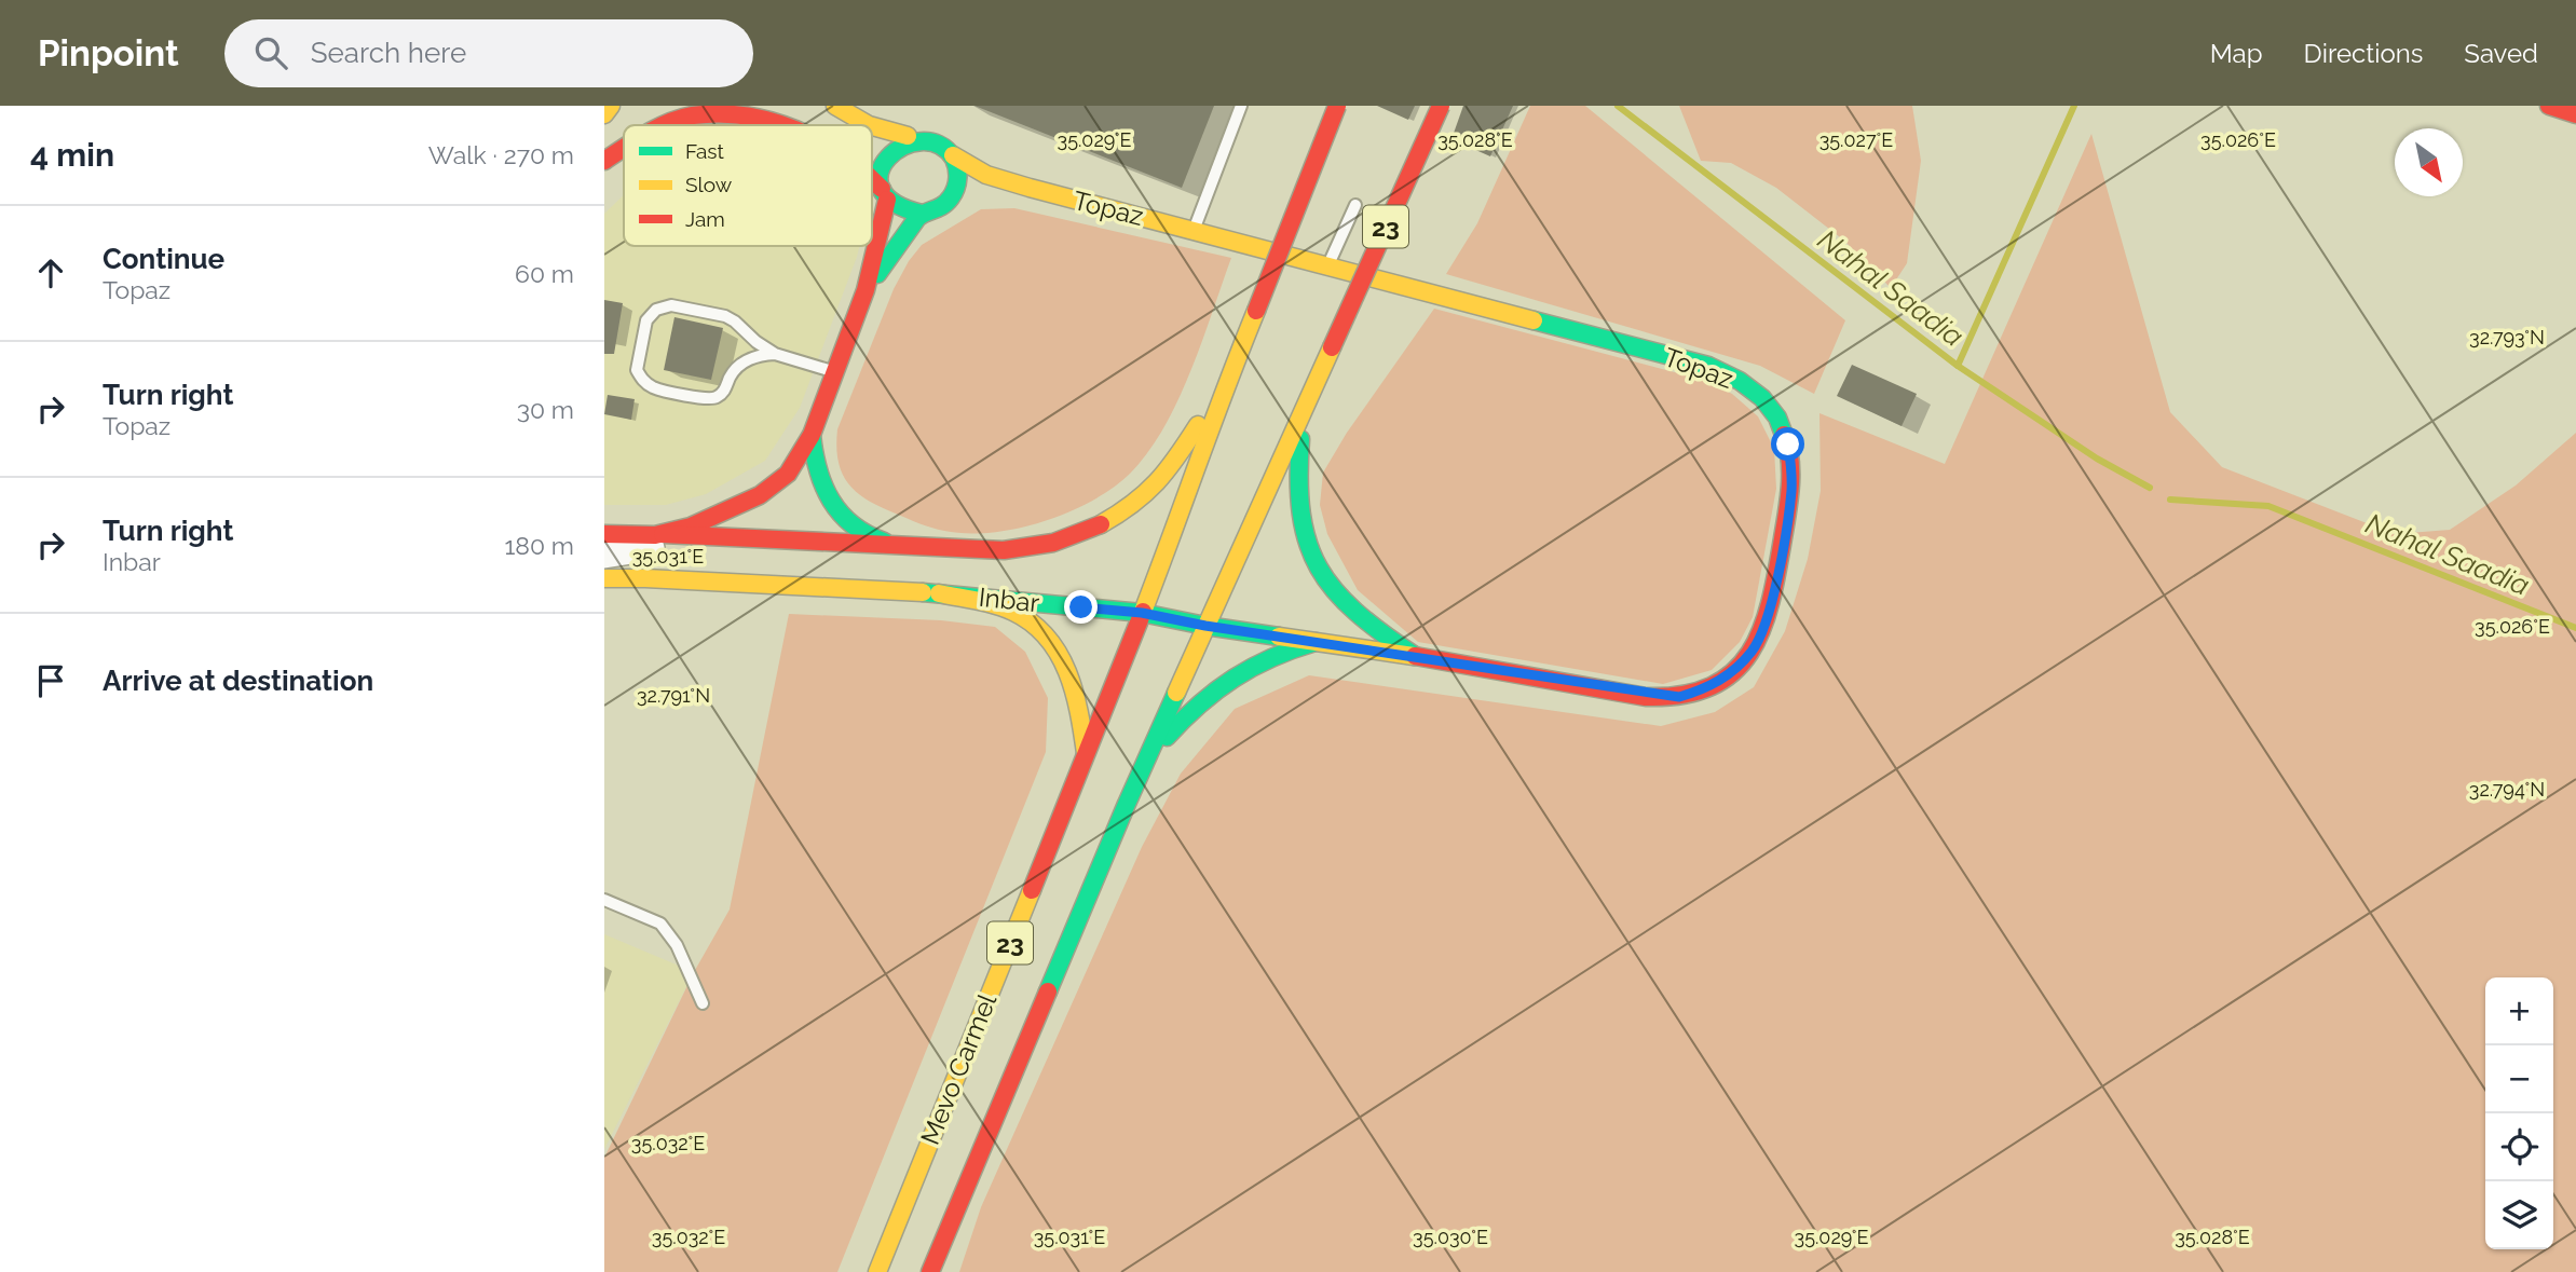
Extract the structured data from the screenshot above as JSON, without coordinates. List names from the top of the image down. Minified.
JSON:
{"streets":{"main road":["Topaz","23","Inbar","Mevo Carmel"]},"crossings":[["Topaz","Inbar"],["23","Inbar"],["23","Mevo Carmel"],["Inbar","Mevo Carmel"]],"water":["Nahal Saadia"],"legend":["Fast","Slow","Jam"],"north":"bottom right","page":{"header":"Pinpoint","search":"Search here","nav":["Map","Directions","Saved"],"heading":["4 min","Walk · 270 m"],"list":[["Continue","Topaz","60 m"],["Turn right","Topaz","30 m"],["Turn right","Inbar","180 m"],"Arrive at destination"],"map_buttons":["+","−"]},"coordinates":["35.029°E","35.028°E","35.027°E","35.026°E","32.793°N","35.031°E","32.791°N","32.794°N","35.032°E","35.030°E"]}
